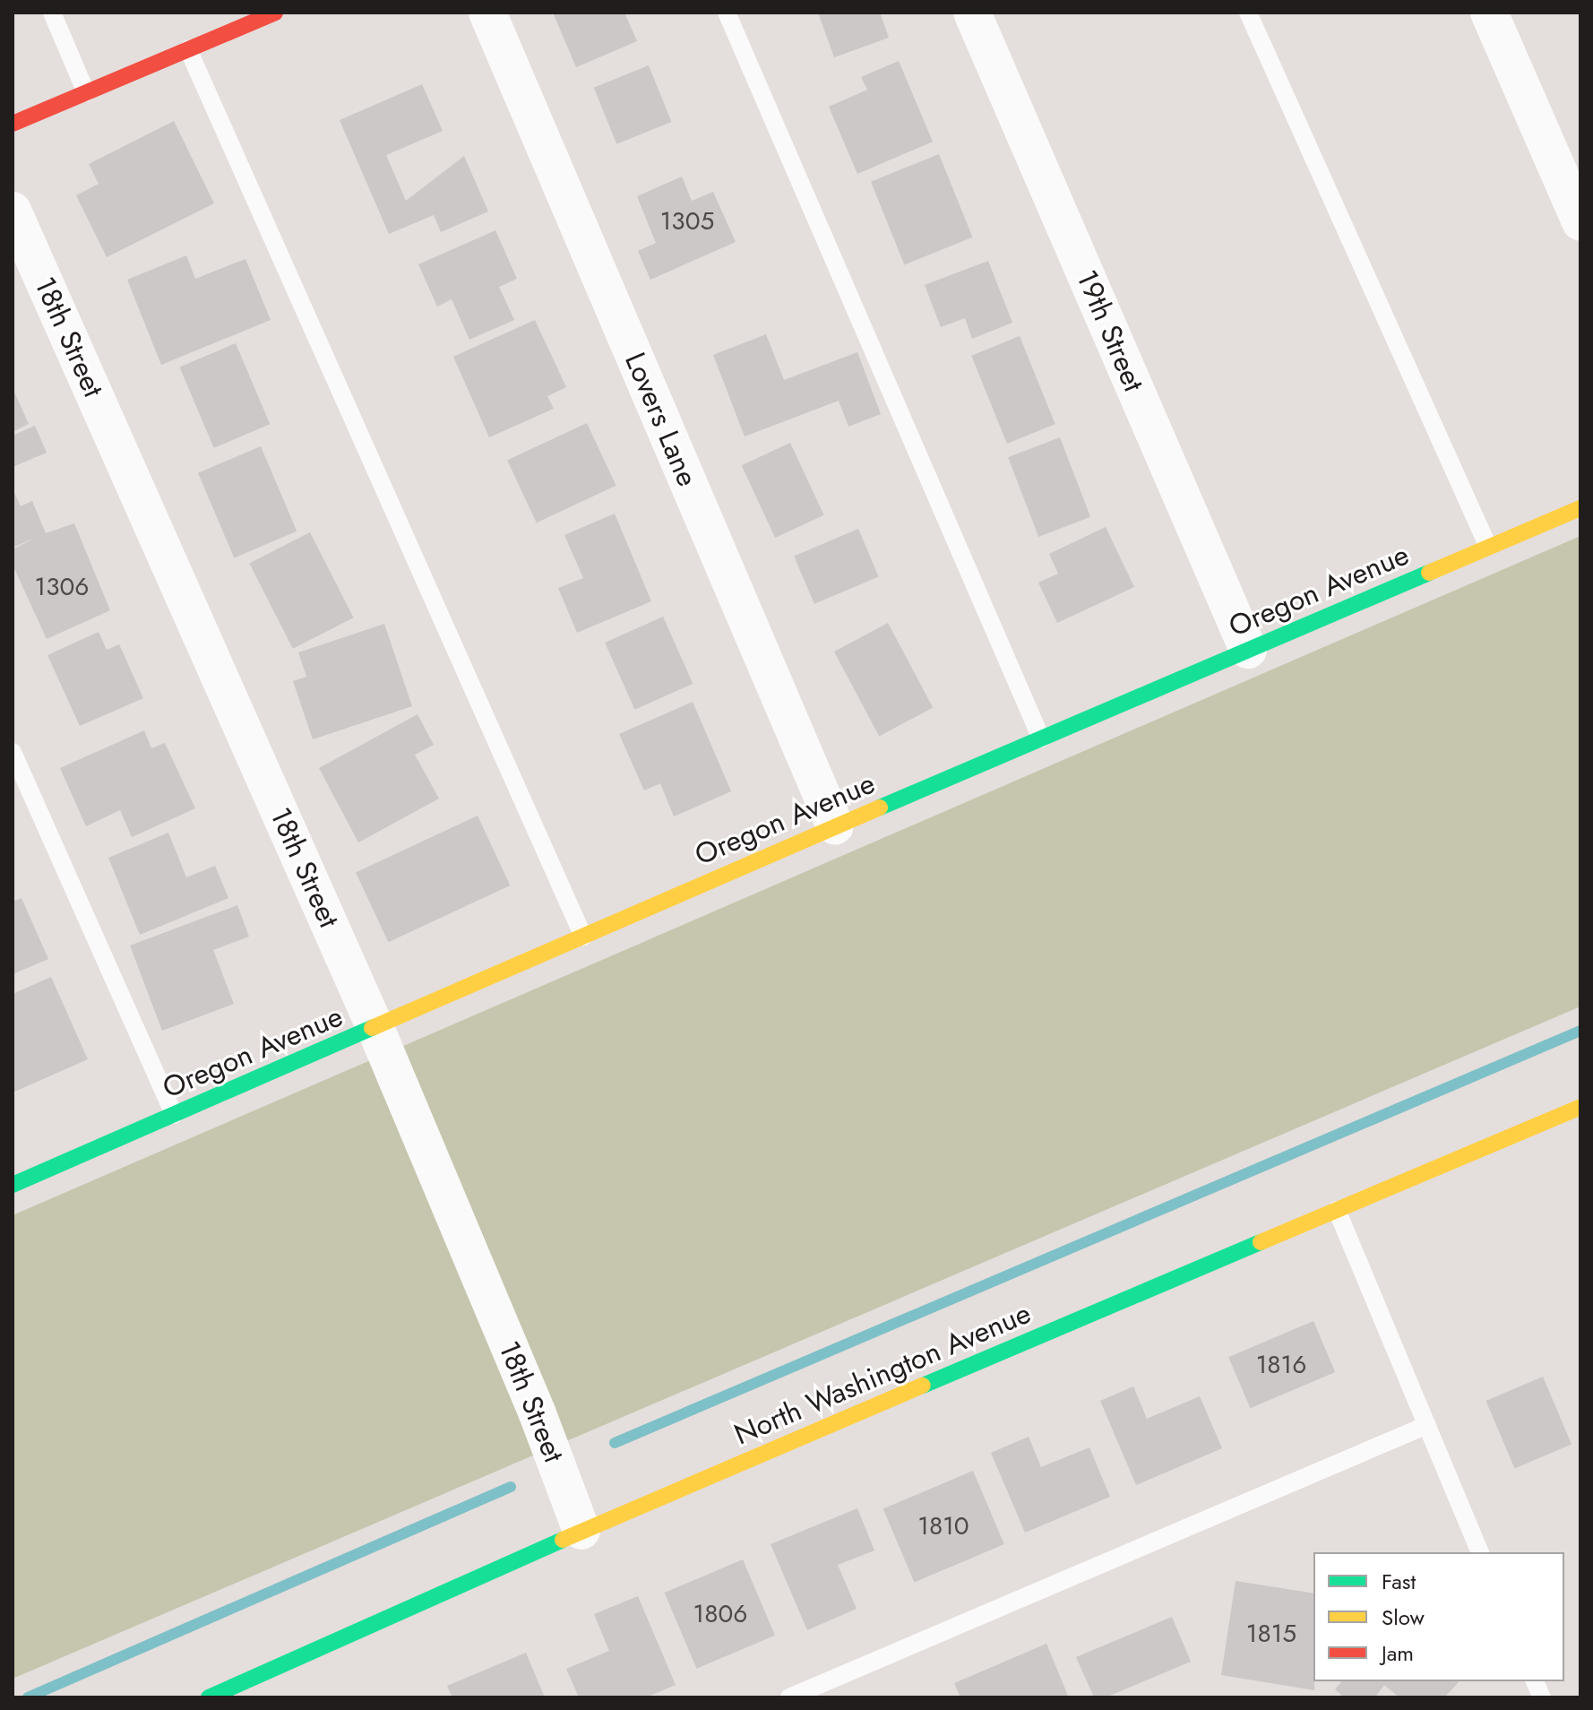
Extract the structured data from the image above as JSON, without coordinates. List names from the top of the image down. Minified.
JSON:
{"streets":{"street":["19th Street","18th Street","Lovers Lane","Oregon Avenue","North Washington Avenue"]},"crossings":[["19th Street","Oregon Avenue"],["18th Street","Oregon Avenue"],["18th Street","North Washington Avenue"],["Lovers Lane","Oregon Avenue"]],"house_numbers":["1305","1306","1816","1810","1806","1815"],"legend":["Fast","Slow","Jam"]}
